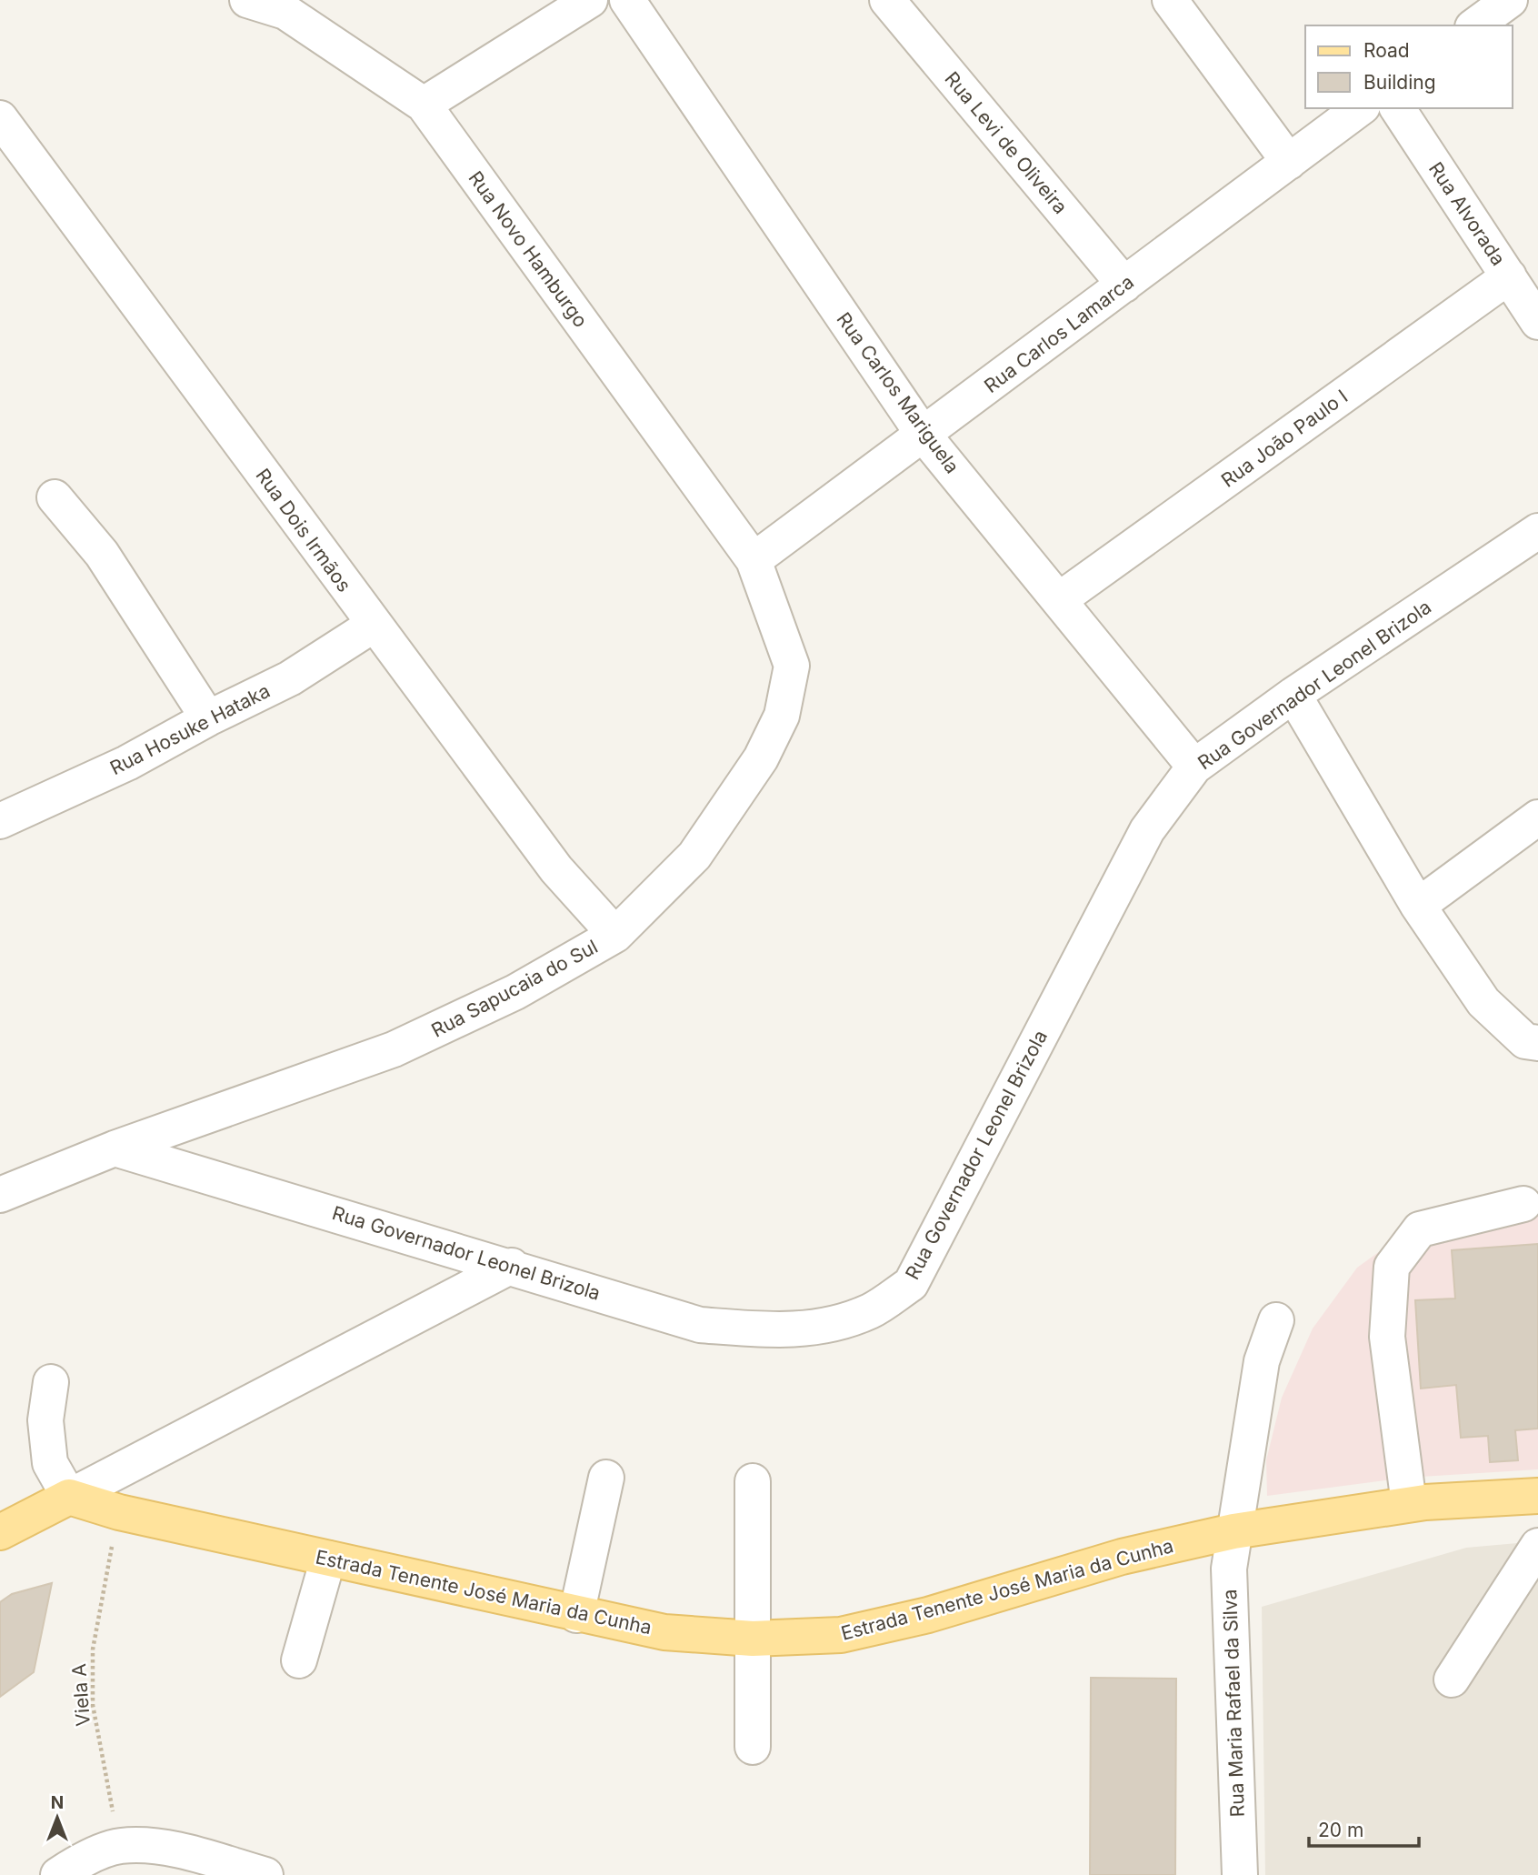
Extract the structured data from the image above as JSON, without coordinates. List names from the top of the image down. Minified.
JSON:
{"streets":{"main road":["Estrada Tenente José Maria da Cunha"],"street":["Rua Levi de Oliveira","Rua Alvorada","Rua Novo Hamburgo","Rua Carlos Lamarca","Rua Carlos Mariguela","Rua João Paulo I","Rua Dois Irmãos","Rua Governador Leonel Brizola","Rua Hosuke Hataka","Rua Sapucaia do Sul","Rua Maria Rafael da Silva"],"path":["Viela A"]},"crossings":[["Rua Levi de Oliveira","Rua Carlos Lamarca"],["Rua Alvorada","Rua João Paulo I"],["Rua Novo Hamburgo","Rua Carlos Lamarca"],["Rua Novo Hamburgo","Rua Sapucaia do Sul"],["Rua Carlos Lamarca","Rua Carlos Mariguela"],["Rua Carlos Lamarca","Rua Sapucaia do Sul"],["Rua Carlos Mariguela","Rua João Paulo I"],["Rua Carlos Mariguela","Rua Governador Leonel Brizola"],["Rua Dois Irmãos","Rua Hosuke Hataka"],["Rua Dois Irmãos","Rua Sapucaia do Sul"],["Rua Governador Leonel Brizola","Rua Sapucaia do Sul"],["Estrada Tenente José Maria da Cunha","Viela A"],["Estrada Tenente José Maria da Cunha","Rua Maria Rafael da Silva"]],"legend":["Road","Building"],"scale_bar":"20 m","north":"top"}
